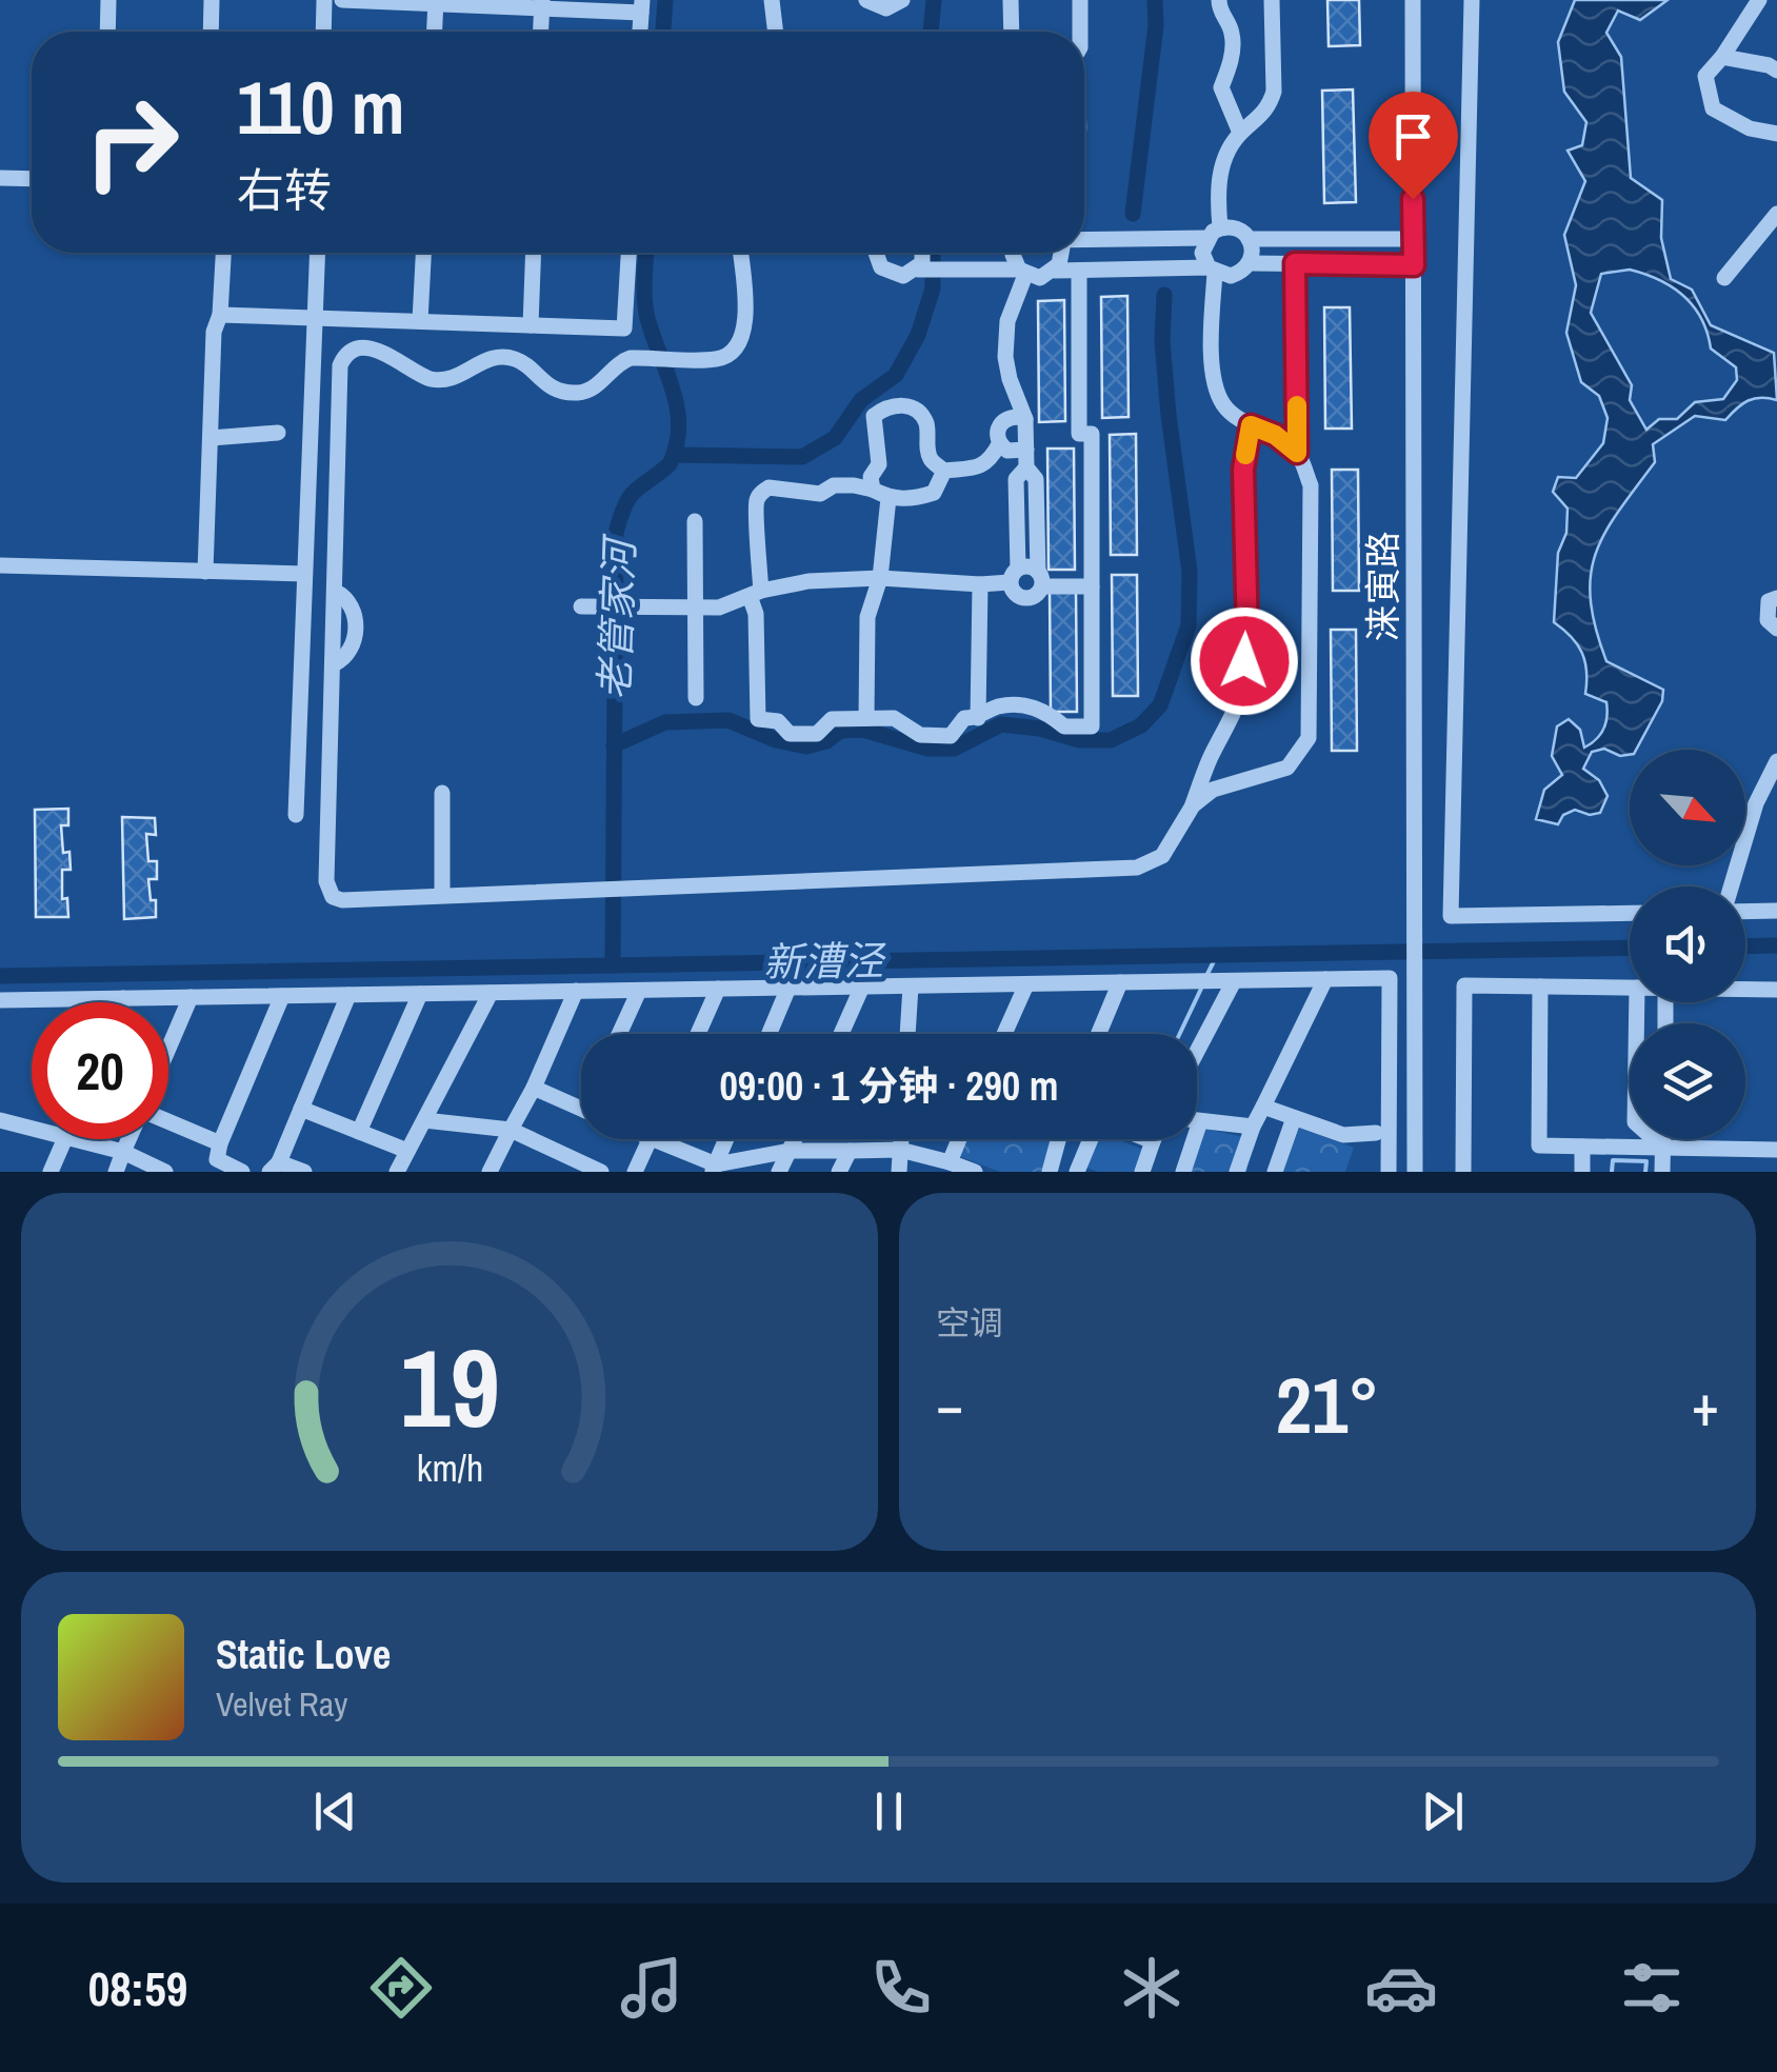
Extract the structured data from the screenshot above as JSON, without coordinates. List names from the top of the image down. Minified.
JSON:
{"streets":{"street":["涞寅路"]},"water":["老管家河","新漕泾"],"north":"bottom right","page":{"turn":["110 m","右转"],"limit":"20","trip":"09:00 · 1 分钟 · 290 m","tile":"空调","heat":["−","21°","+"],"song":["Static Love","Velvet Ray"],"tabs":"08:59","gauge":["19","km/h"]}}
